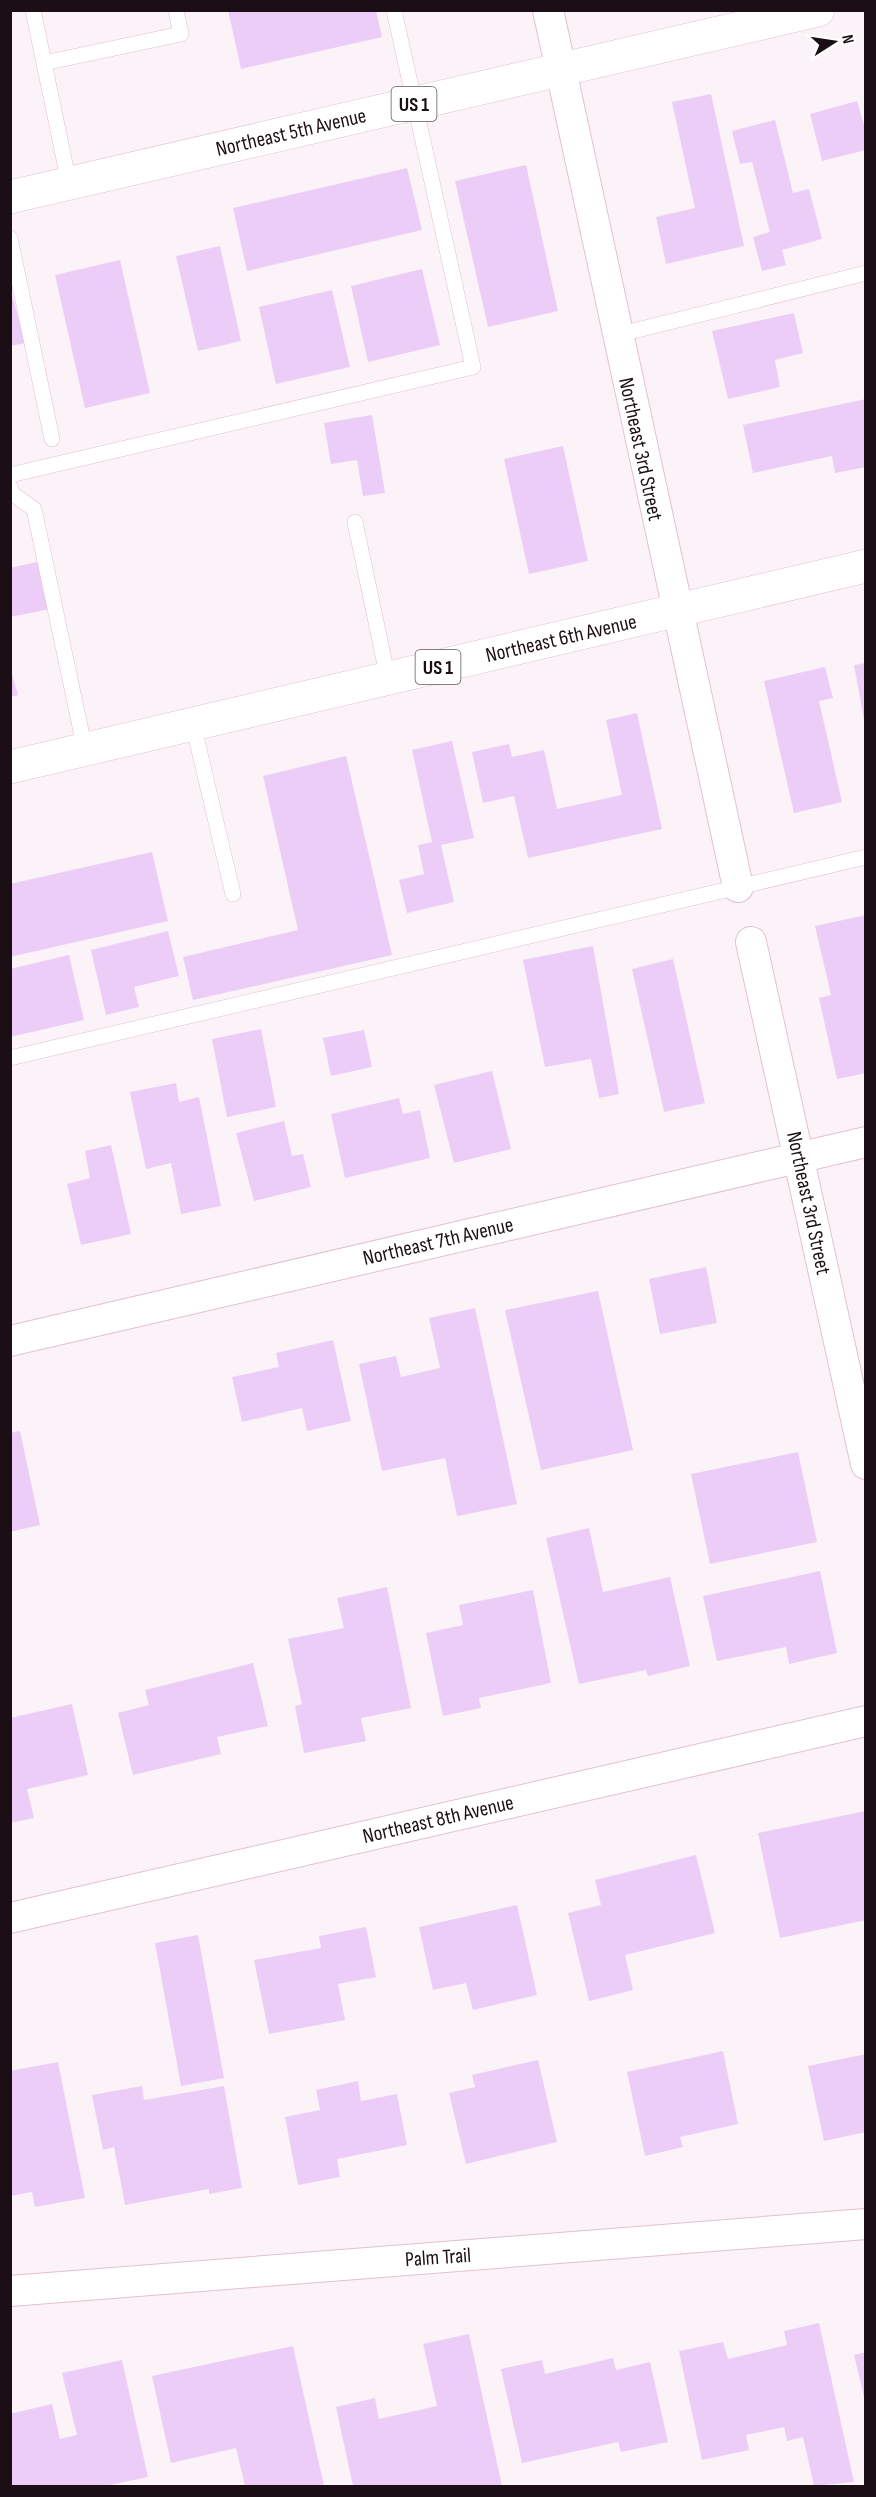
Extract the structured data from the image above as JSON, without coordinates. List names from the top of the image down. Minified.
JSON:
{"streets":{"main road":["US 1","Northeast 5th Avenue","Northeast 6th Avenue"],"street":["Northeast 3rd Street","Northeast 7th Avenue","Northeast 8th Avenue","Palm Trail"]},"crossings":[["Northeast 5th Avenue","Northeast 3rd Street"],["Northeast 3rd Street","Northeast 6th Avenue"],["Northeast 3rd Street","Northeast 7th Avenue"]],"north":"right"}
